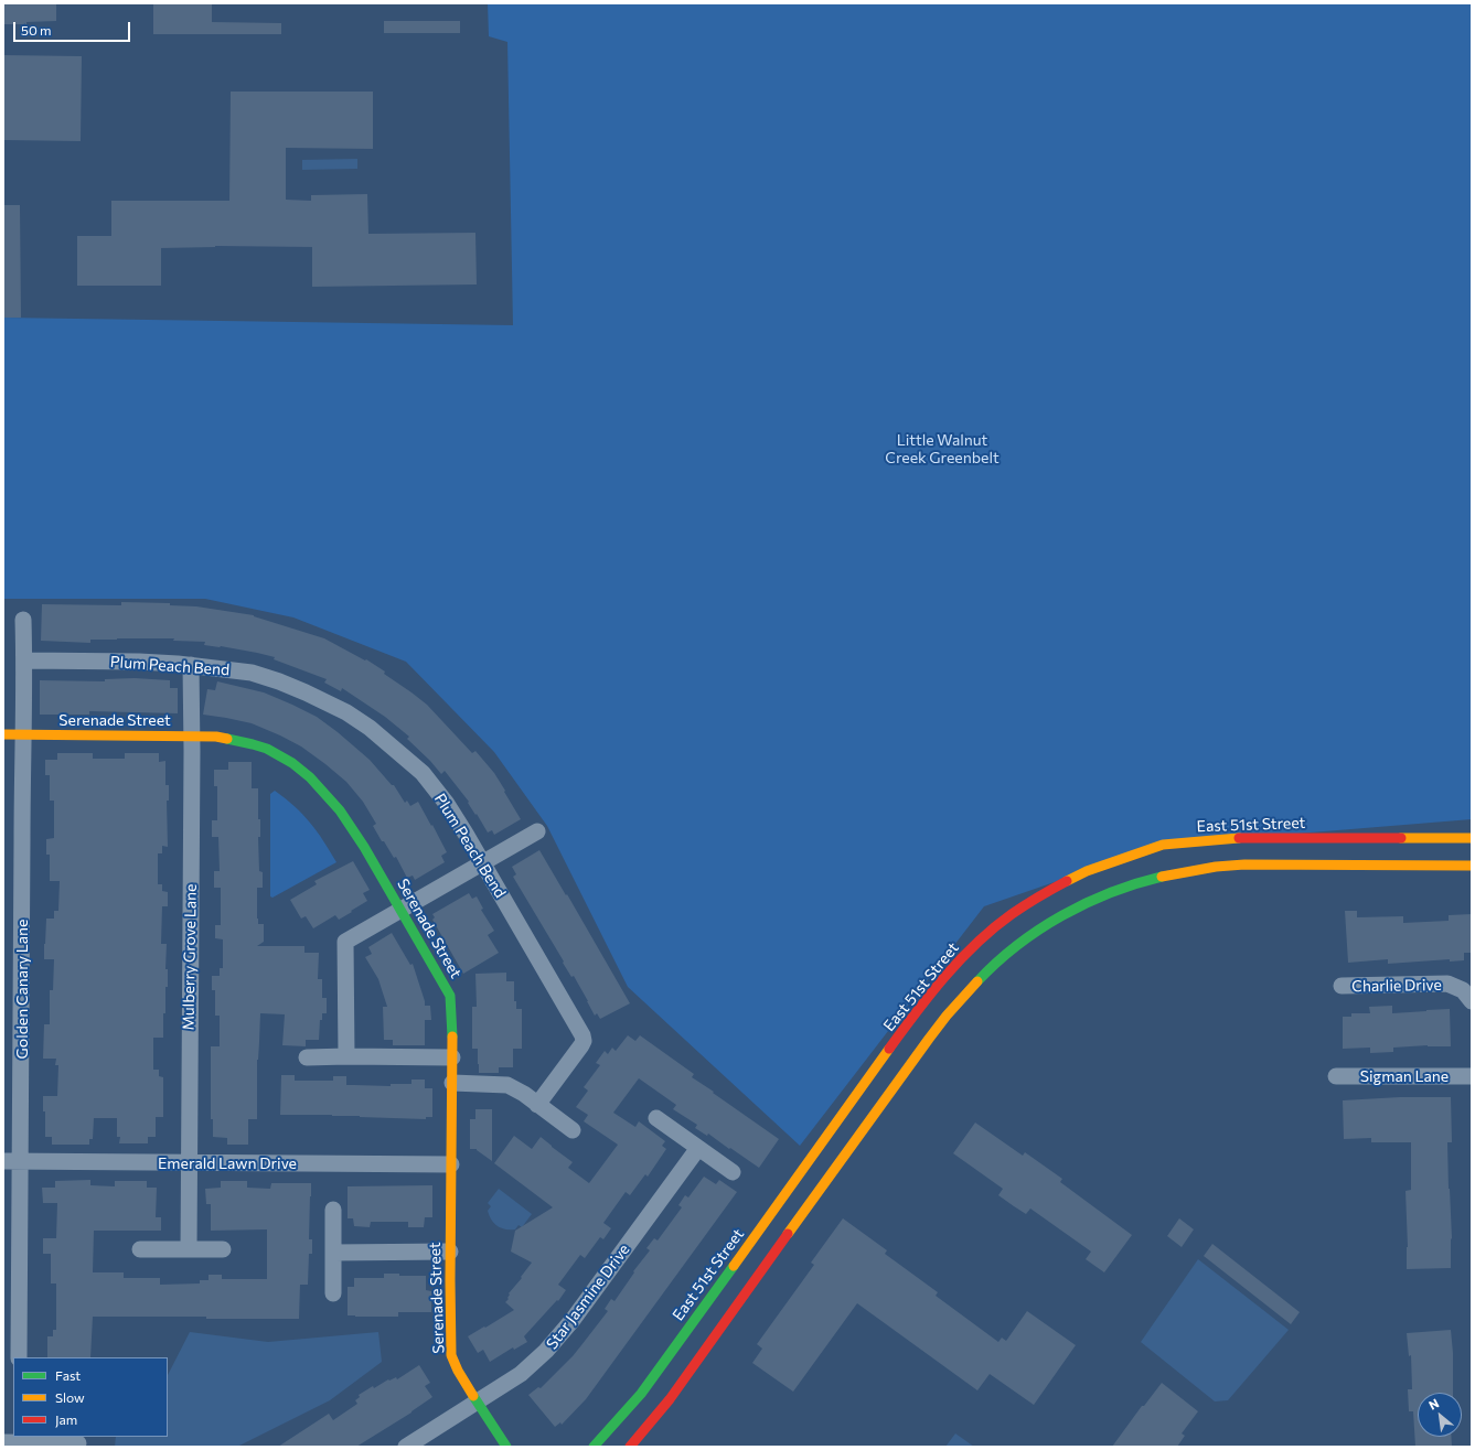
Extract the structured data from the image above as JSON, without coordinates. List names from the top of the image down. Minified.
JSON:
{"streets":{"street":["Plum Peach Bend","Serenade Street","East 51st Street","Mulberry Grove Lane","Charlie Drive","Golden Canary Lane","Sigman Lane","Emerald Lawn Drive","Star Jasmine Drive"]},"crossings":[["Plum Peach Bend","Mulberry Grove Lane"],["Plum Peach Bend","Golden Canary Lane"],["Serenade Street","Mulberry Grove Lane"],["Serenade Street","Golden Canary Lane"],["Serenade Street","Emerald Lawn Drive"],["Serenade Street","Star Jasmine Drive"],["Mulberry Grove Lane","Emerald Lawn Drive"],["Golden Canary Lane","Emerald Lawn Drive"]],"parks":["Little Walnut Creek Greenbelt"],"legend":["Fast","Slow","Jam"],"scale_bar":"50 m","north":"top left"}
